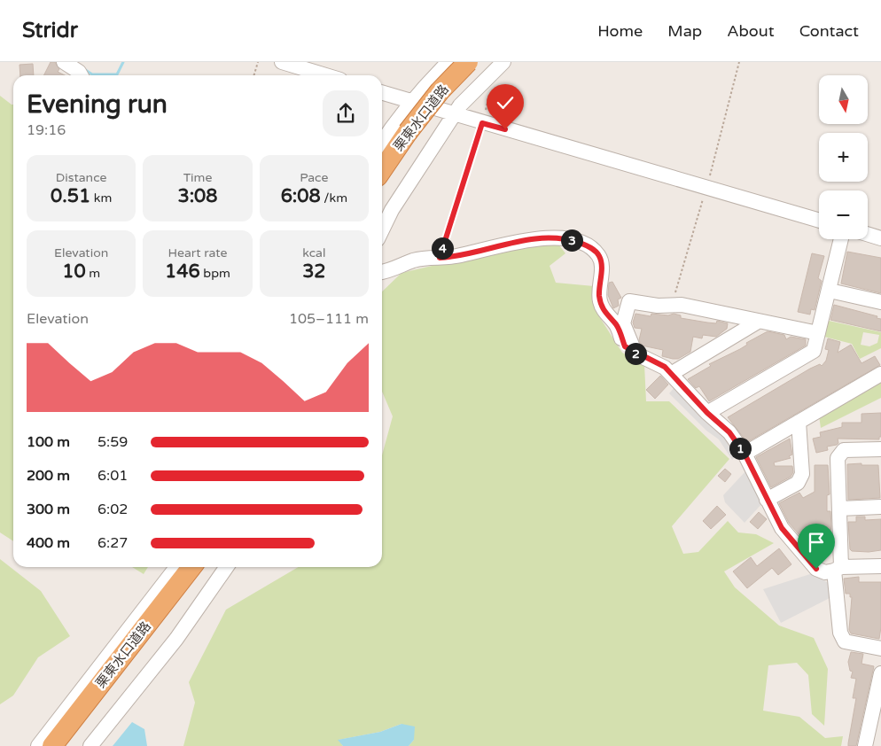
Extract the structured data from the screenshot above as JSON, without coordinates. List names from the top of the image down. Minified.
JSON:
{"streets":{"highway":["栗東水口道路"]},"north":"bottom","page":{"header":"Stridr","nav":["Home","Map","About","Contact"],"map_buttons":["+","−"],"heading":["Evening run","19:16"],"stats":[["Distance","0.51 km"],["Time","3:08"],["Pace","6:08 /km"],["Elevation","10 m"],["Heart rate","146 bpm"],["kcal","32"]],"pins":["3","4","2","1"],"chart":["Elevation","105–111 m"],"list":[{"name":"100 m","note":"5:59"},{"name":"200 m","note":"6:01"},{"name":"300 m","note":"6:02"},{"name":"400 m","note":"6:27"}]}}
